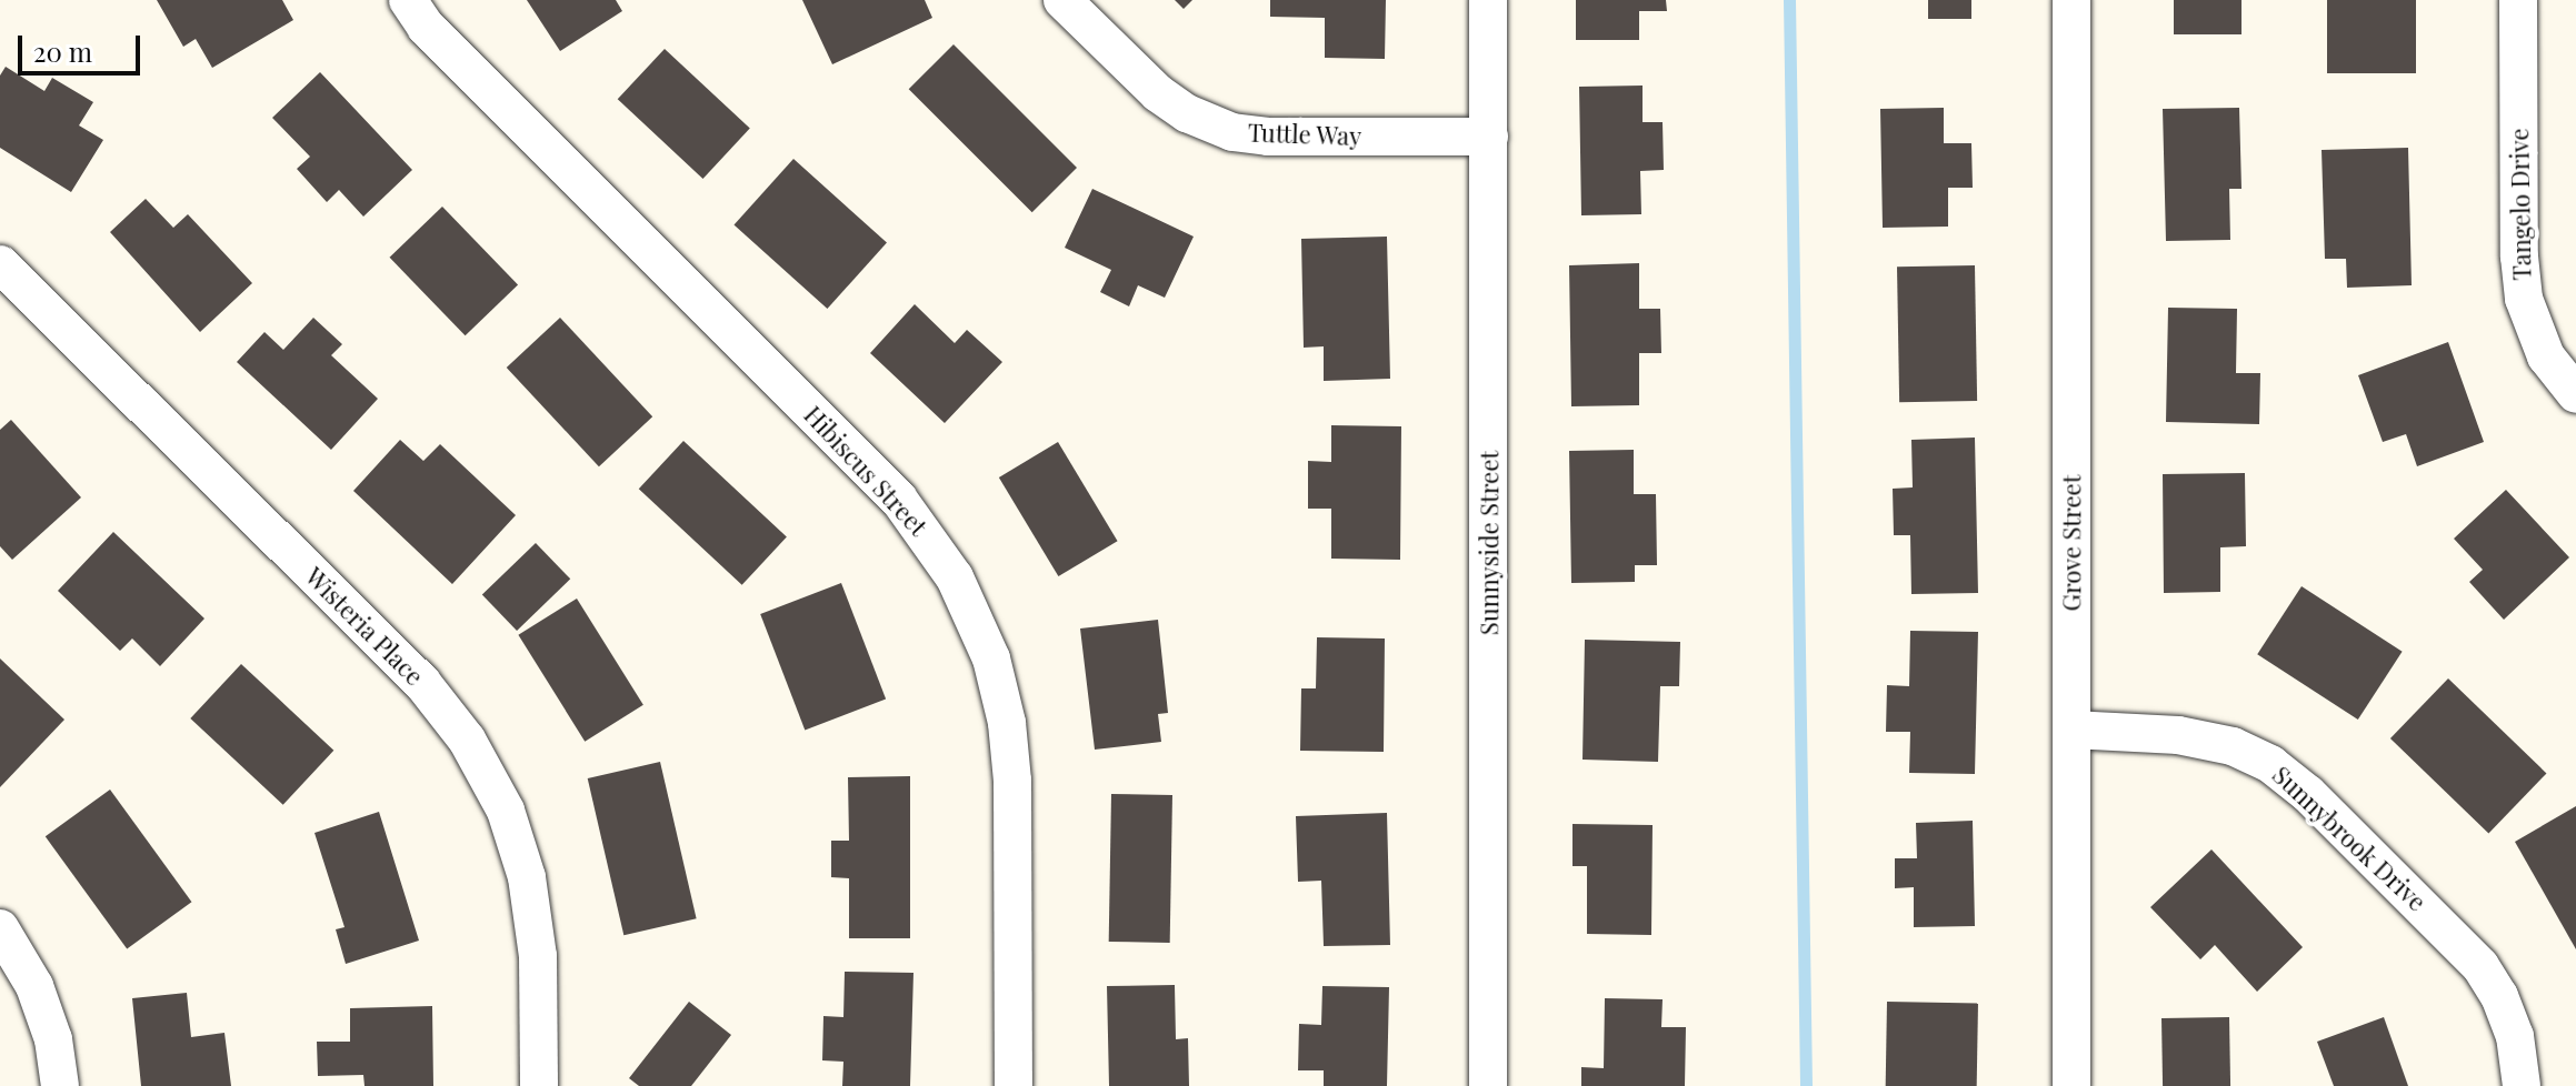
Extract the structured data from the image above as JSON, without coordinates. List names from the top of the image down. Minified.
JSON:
{"streets":{"street":["Tuttle Way","Tangelo Drive","Hibiscus Street","Sunnyside Street","Grove Street","Wisteria Place","Sunnybrook Drive"]},"crossings":[["Tuttle Way","Sunnyside Street"],["Grove Street","Sunnybrook Drive"]],"scale_bar":"20 m"}
